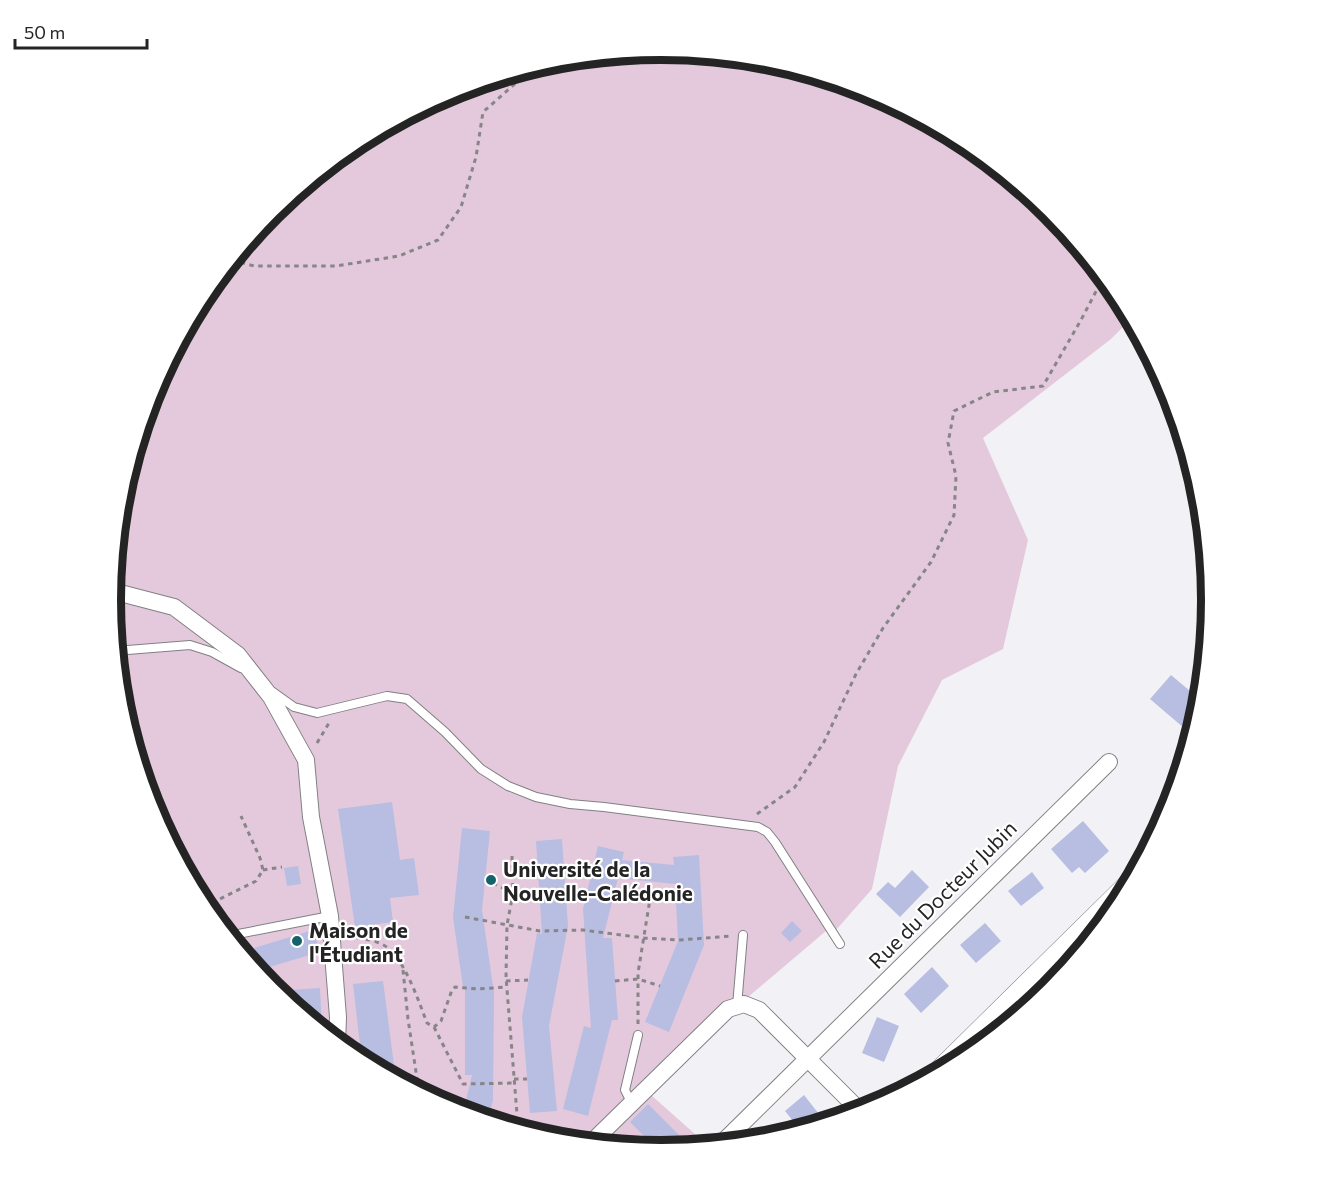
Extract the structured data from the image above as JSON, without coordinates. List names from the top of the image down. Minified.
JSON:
{"streets":{"street":["Rue du Docteur Jubin"]},"places":["Université de la Nouvelle-Calédonie","Maison de l'Étudiant"],"scale_bar":"50 m"}
